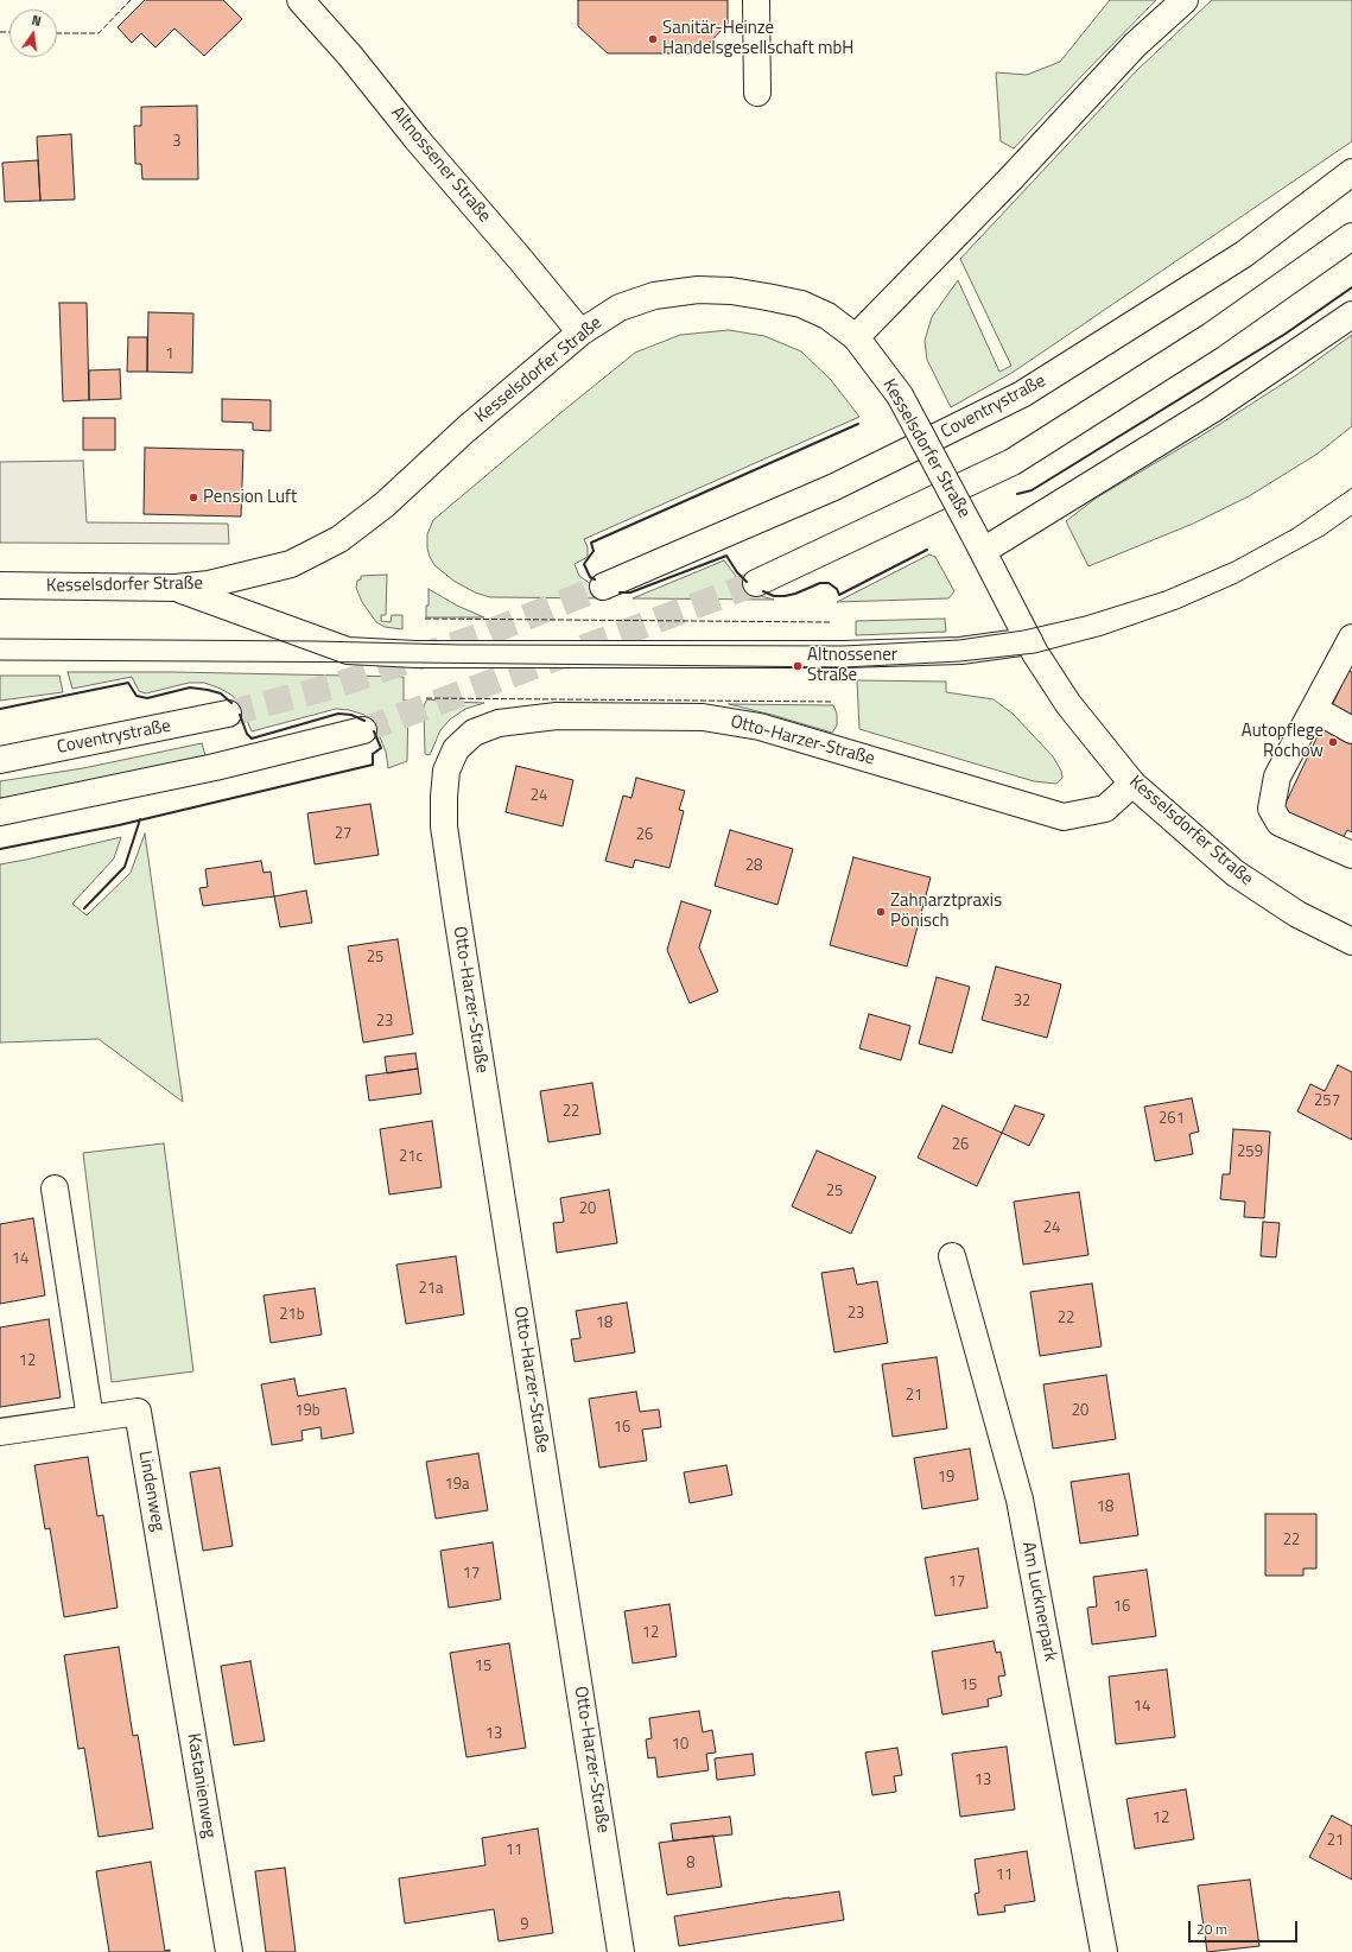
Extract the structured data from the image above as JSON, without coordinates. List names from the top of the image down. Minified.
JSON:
{"streets":{"main road":["Altnossener Straße","Kesselsdorfer Straße","Coventrystraße","Otto-Harzer-Straße","Lindenweg","Am Lucknerpark","Kastanienweg"]},"crossings":[["Altnossener Straße","Kesselsdorfer Straße"],["Kesselsdorfer Straße","Otto-Harzer-Straße"],["Lindenweg","Kastanienweg"]],"places":["Sanitär-Heinze Handelsgesellschaft mbH","Pension Luft","Altnossener Straße","Autopflege Rochow","Zahnarztpraxis Pönisch"],"house_numbers":["3","1","24","27","26","28","25","32","23","257","22","261","26","259","21c","25","20","24","14","21a","23","21b","22","18","12","21","19b","20","16","19","19a","18","22","17","17","16","12","15","15","14","13","10","13","12","21","11","8","11","9"],"scale_bar":"20 m","north":"top"}
